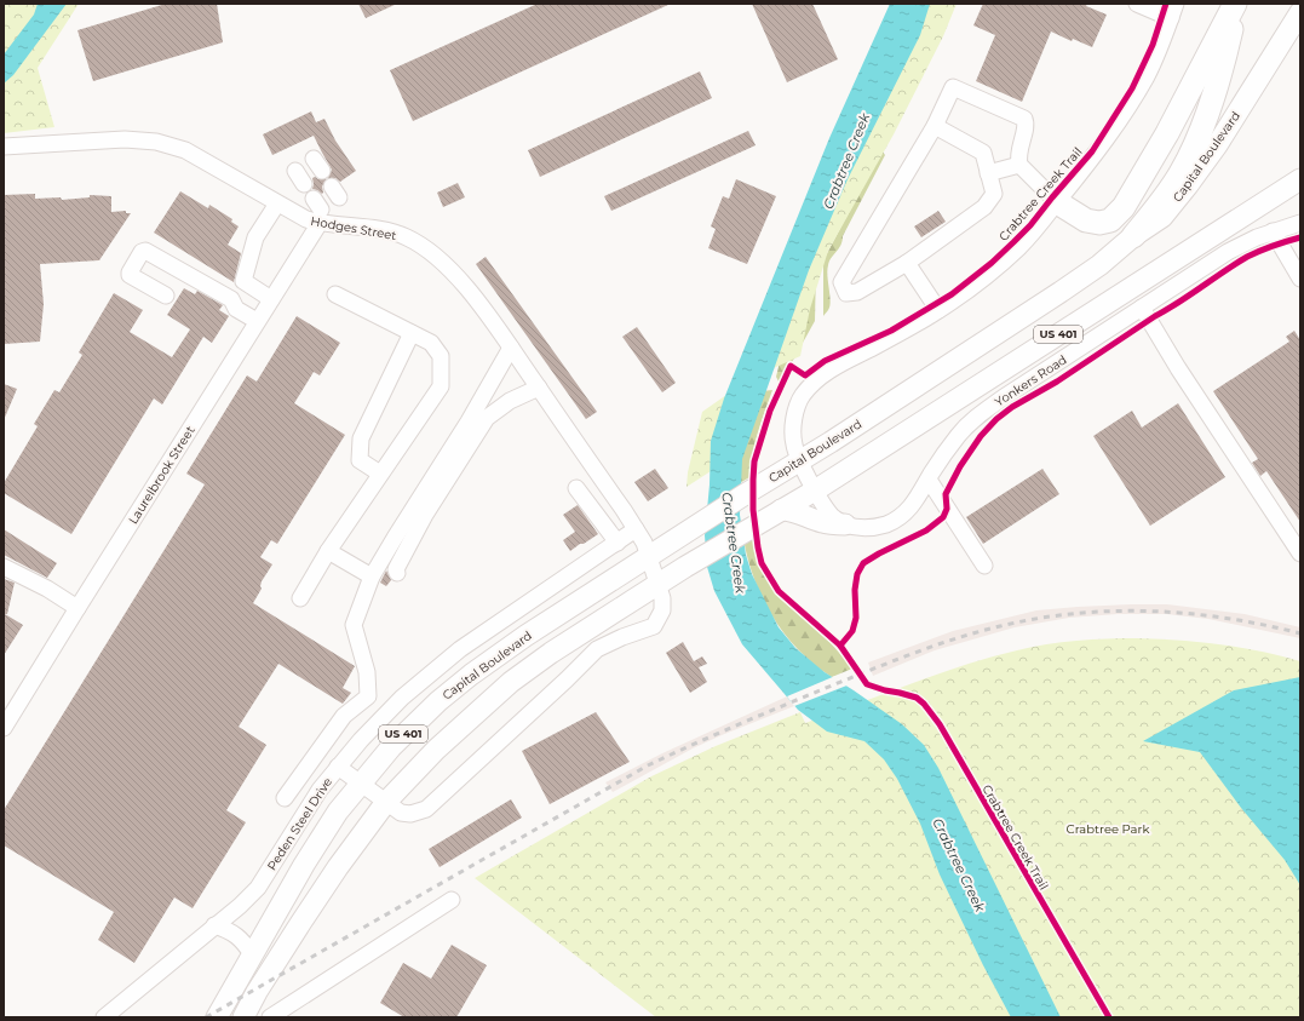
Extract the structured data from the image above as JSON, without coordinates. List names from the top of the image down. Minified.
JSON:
{"streets":{"main road":["Capital Boulevard","US 401"],"street":["Hodges Street","Yonkers Road","Laurelbrook Street","Peden Steel Drive"],"cycle path":["Crabtree Creek Trail"]},"crossings":[["Capital Boulevard","Hodges Street"],["Hodges Street","Laurelbrook Street"],["Hodges Street","Peden Steel Drive"]],"water":["Crabtree Creek"],"parks":["Crabtree Park"]}
